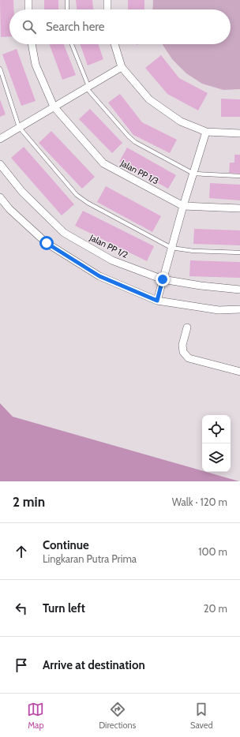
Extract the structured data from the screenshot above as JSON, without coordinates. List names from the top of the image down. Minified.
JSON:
{"streets":{"street":["Jalan PP 1/3","Jalan PP 1/2"]},"page":{"search":"Search here","heading":["2 min","Walk · 120 m"],"list":[["Continue","Lingkaran Putra Prima","100 m"],["Turn left","20 m"],"Arrive at destination"],"nav":["Map","Directions","Saved"]}}
